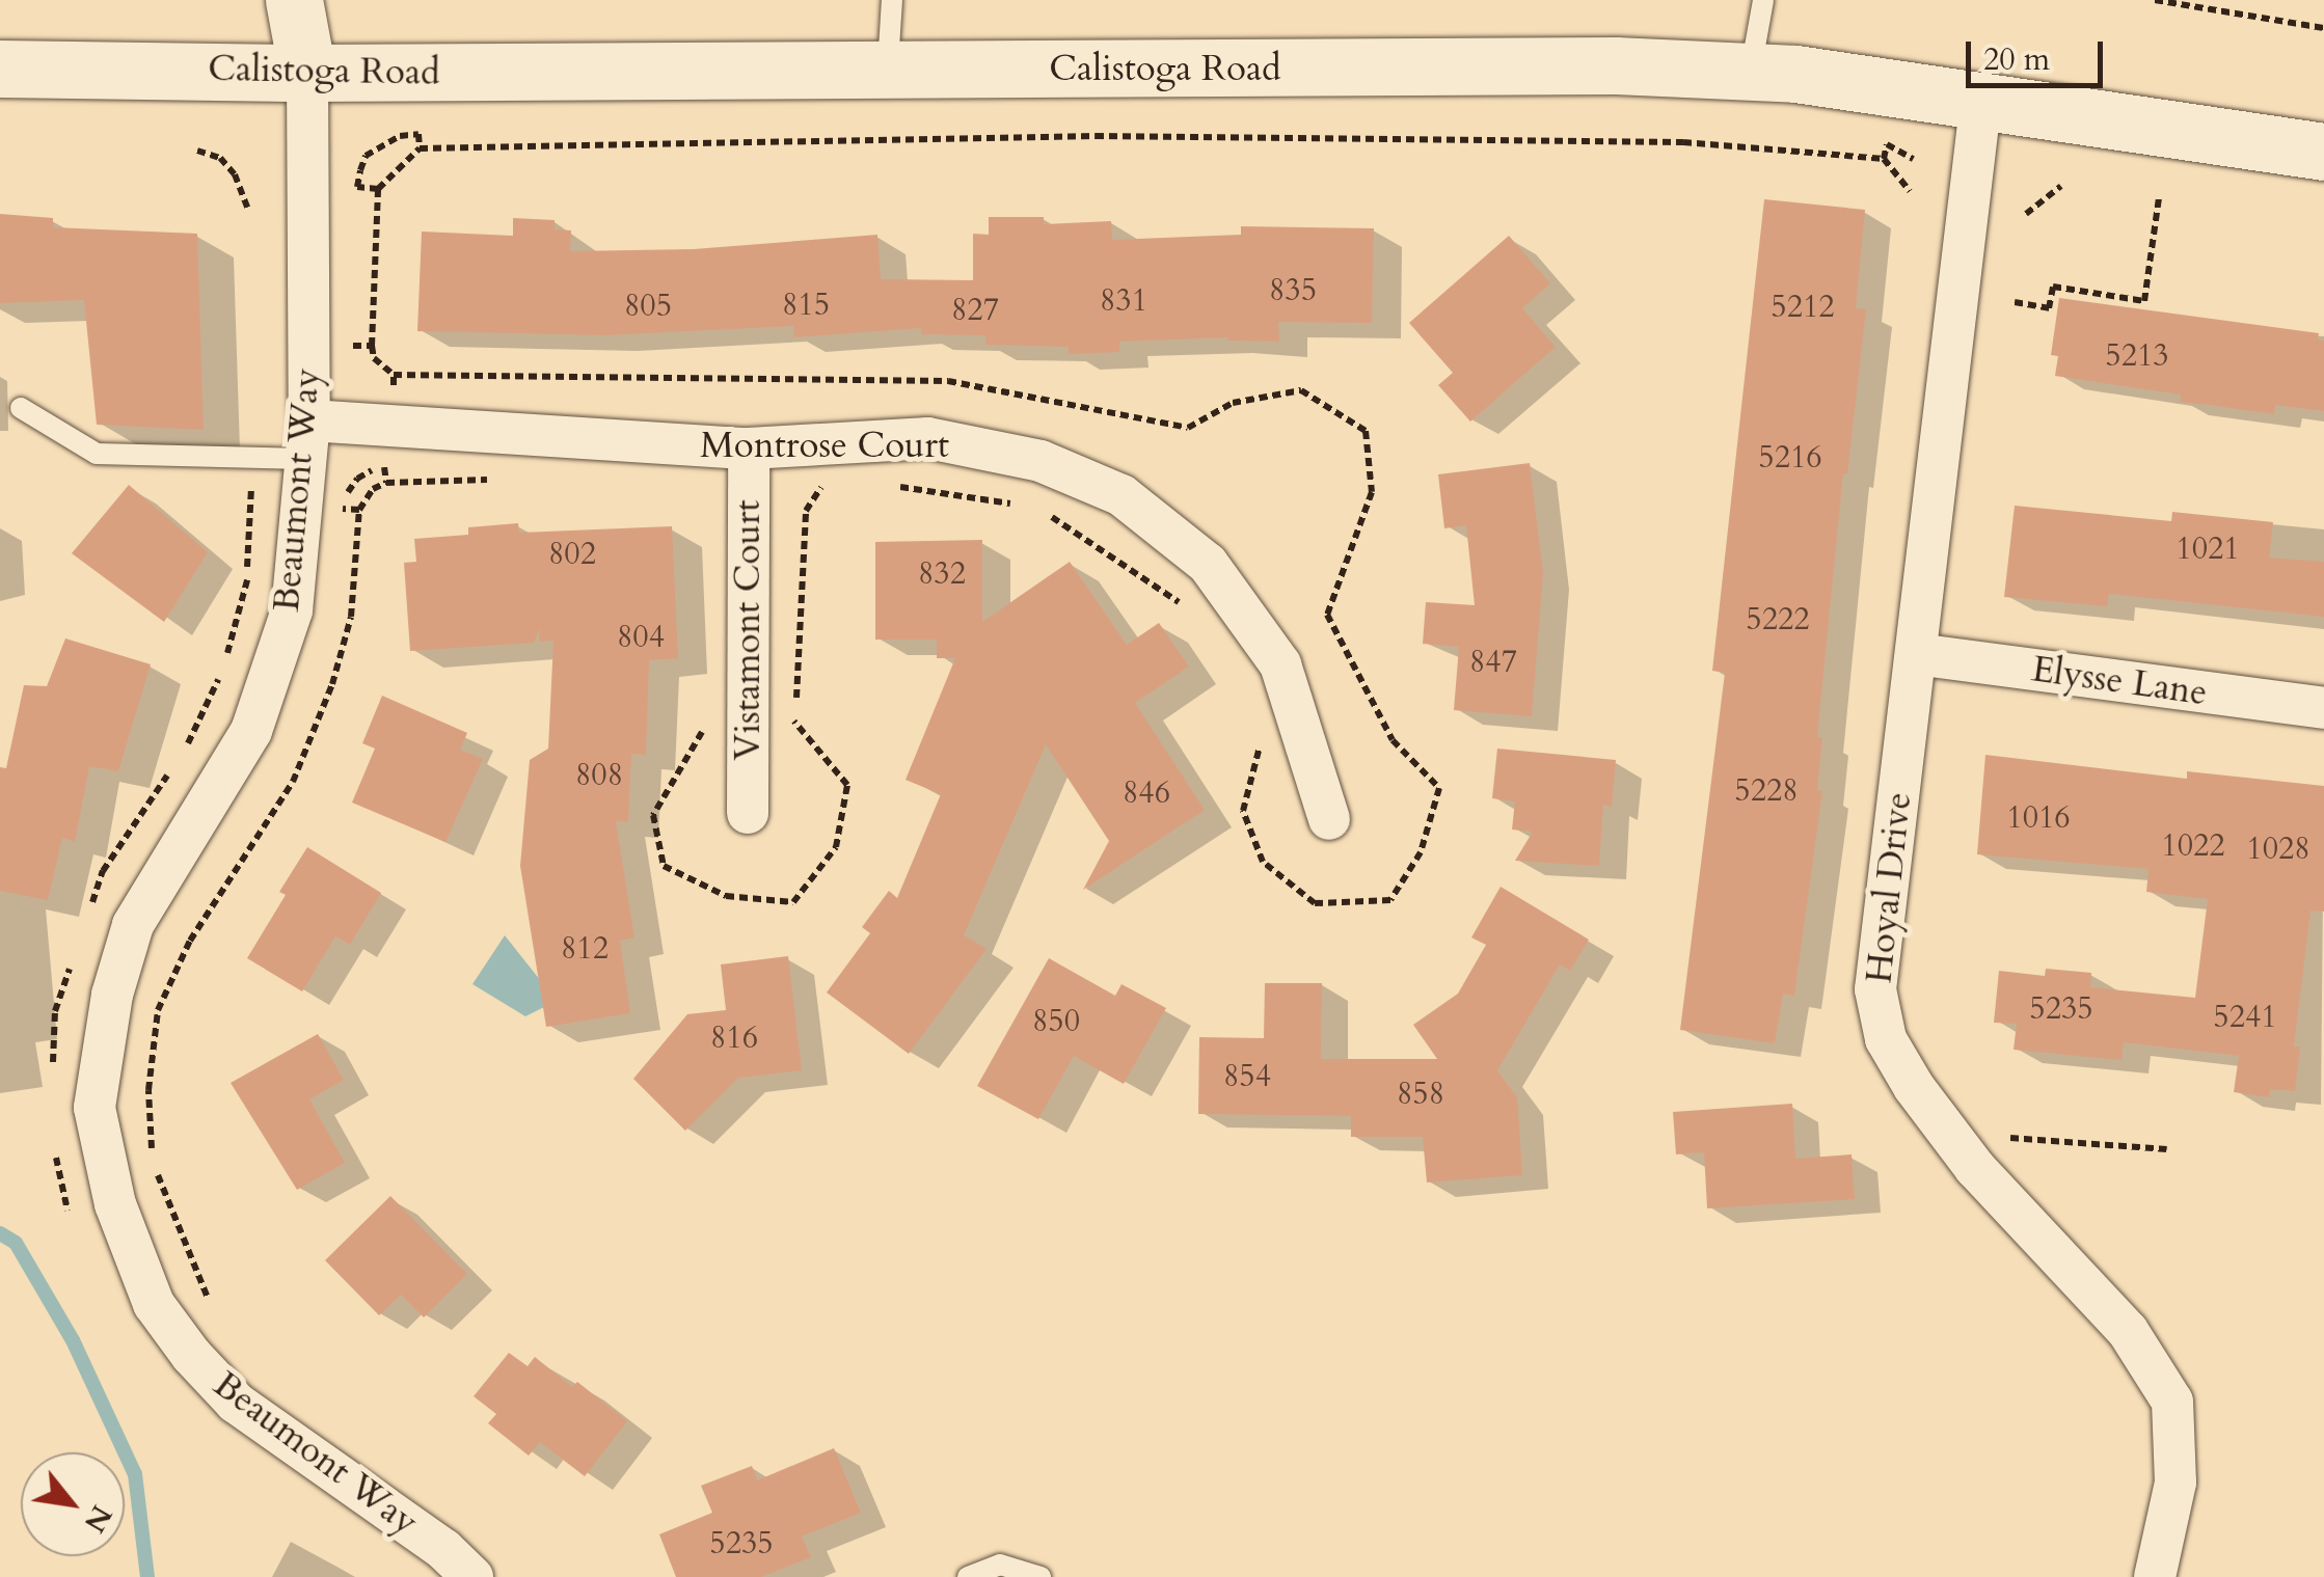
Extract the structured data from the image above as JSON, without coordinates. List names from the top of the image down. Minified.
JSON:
{"streets":{"main road":["Calistoga Road"],"street":["Montrose Court","Beaumont Way","Vistamont Court","Elysse Lane","Hoyal Drive"]},"crossings":[["Calistoga Road","Beaumont Way"],["Calistoga Road","Hoyal Drive"],["Montrose Court","Beaumont Way"],["Montrose Court","Vistamont Court"],["Elysse Lane","Hoyal Drive"]],"house_numbers":["835","831","815","805","5212","827","5213","5216","1021","802","832","5222","804","847","808","5228","846","1016","1022","1028","812","5235","5241","850","816","854","858","5235"],"scale_bar":"20 m","north":"bottom right"}
